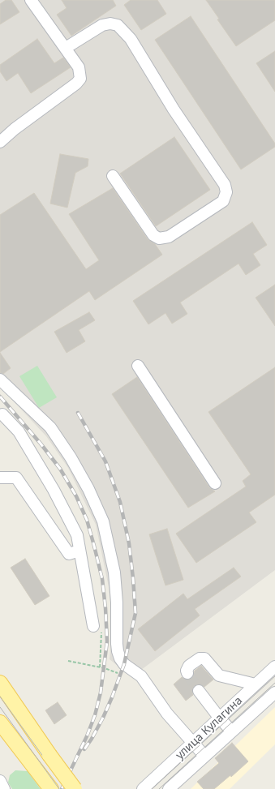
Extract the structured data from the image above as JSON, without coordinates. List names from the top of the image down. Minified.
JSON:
{"streets":{"street":["улица Кулагина"]}}
